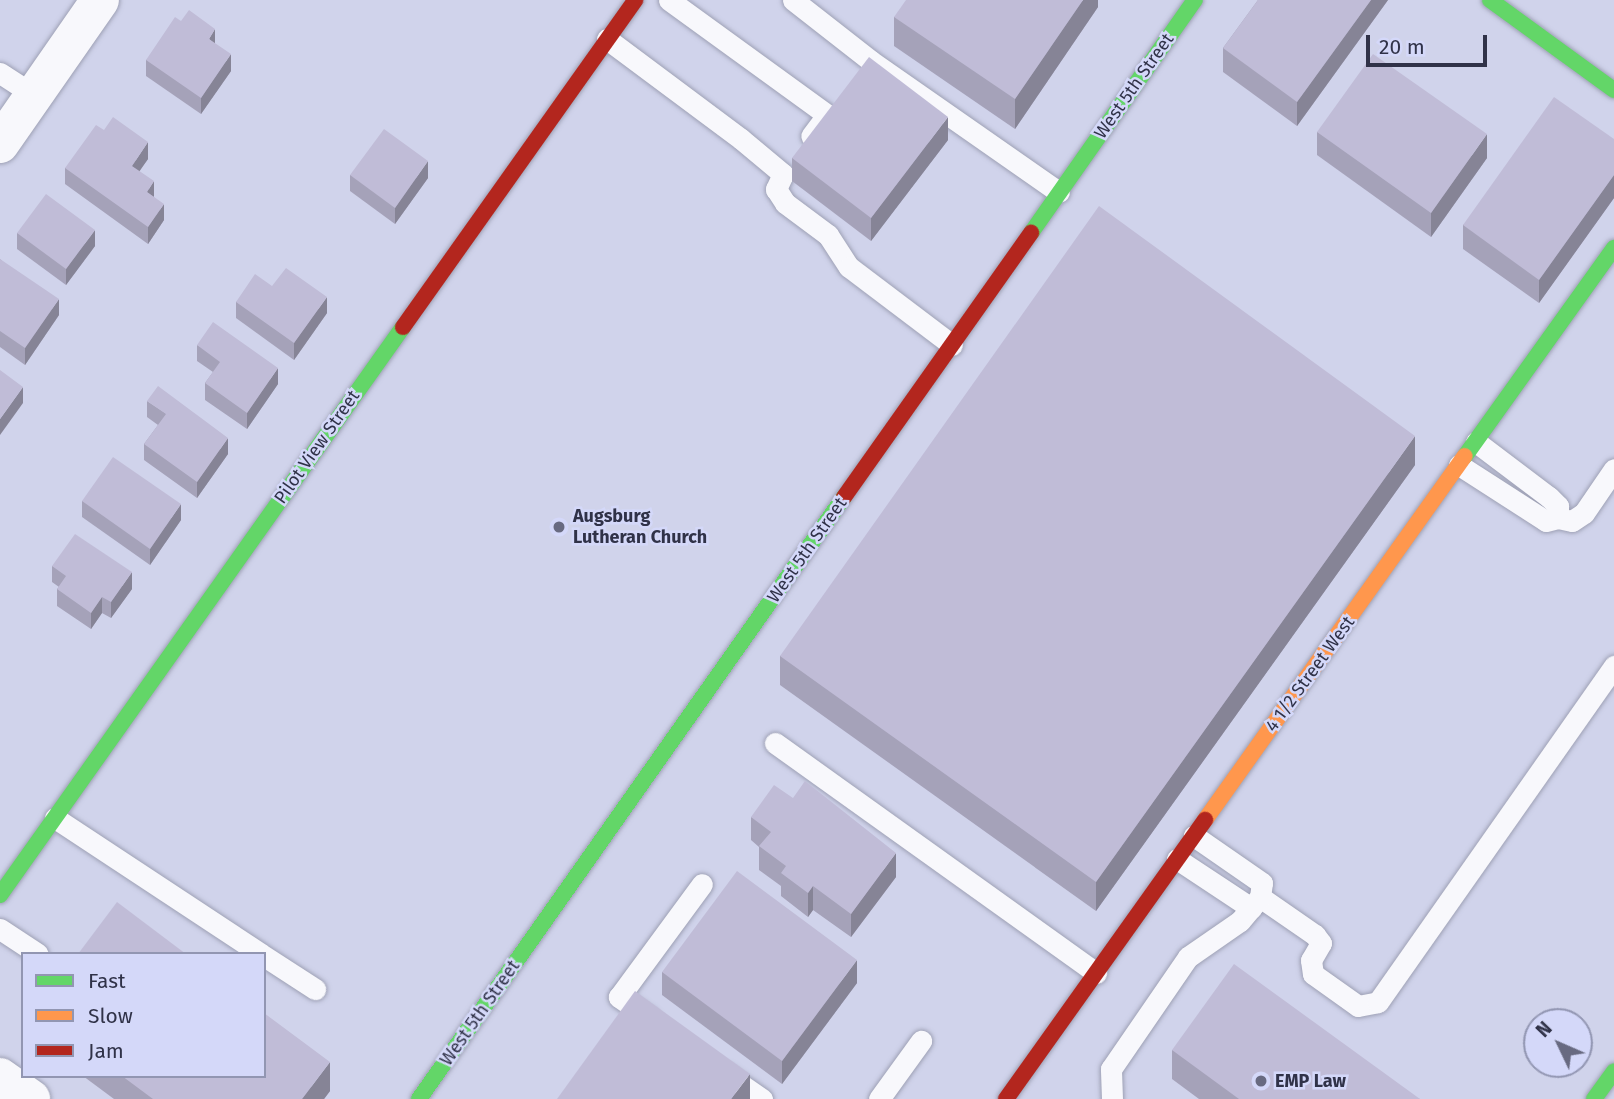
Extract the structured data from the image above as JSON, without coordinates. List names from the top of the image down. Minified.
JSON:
{"streets":{"street":["West 5th Street","Pilot View Street","4 1/2 Street West"]},"places":["Augsburg Lutheran Church","EMP Law"],"legend":["Fast","Slow","Jam"],"scale_bar":"20 m","north":"top left"}
